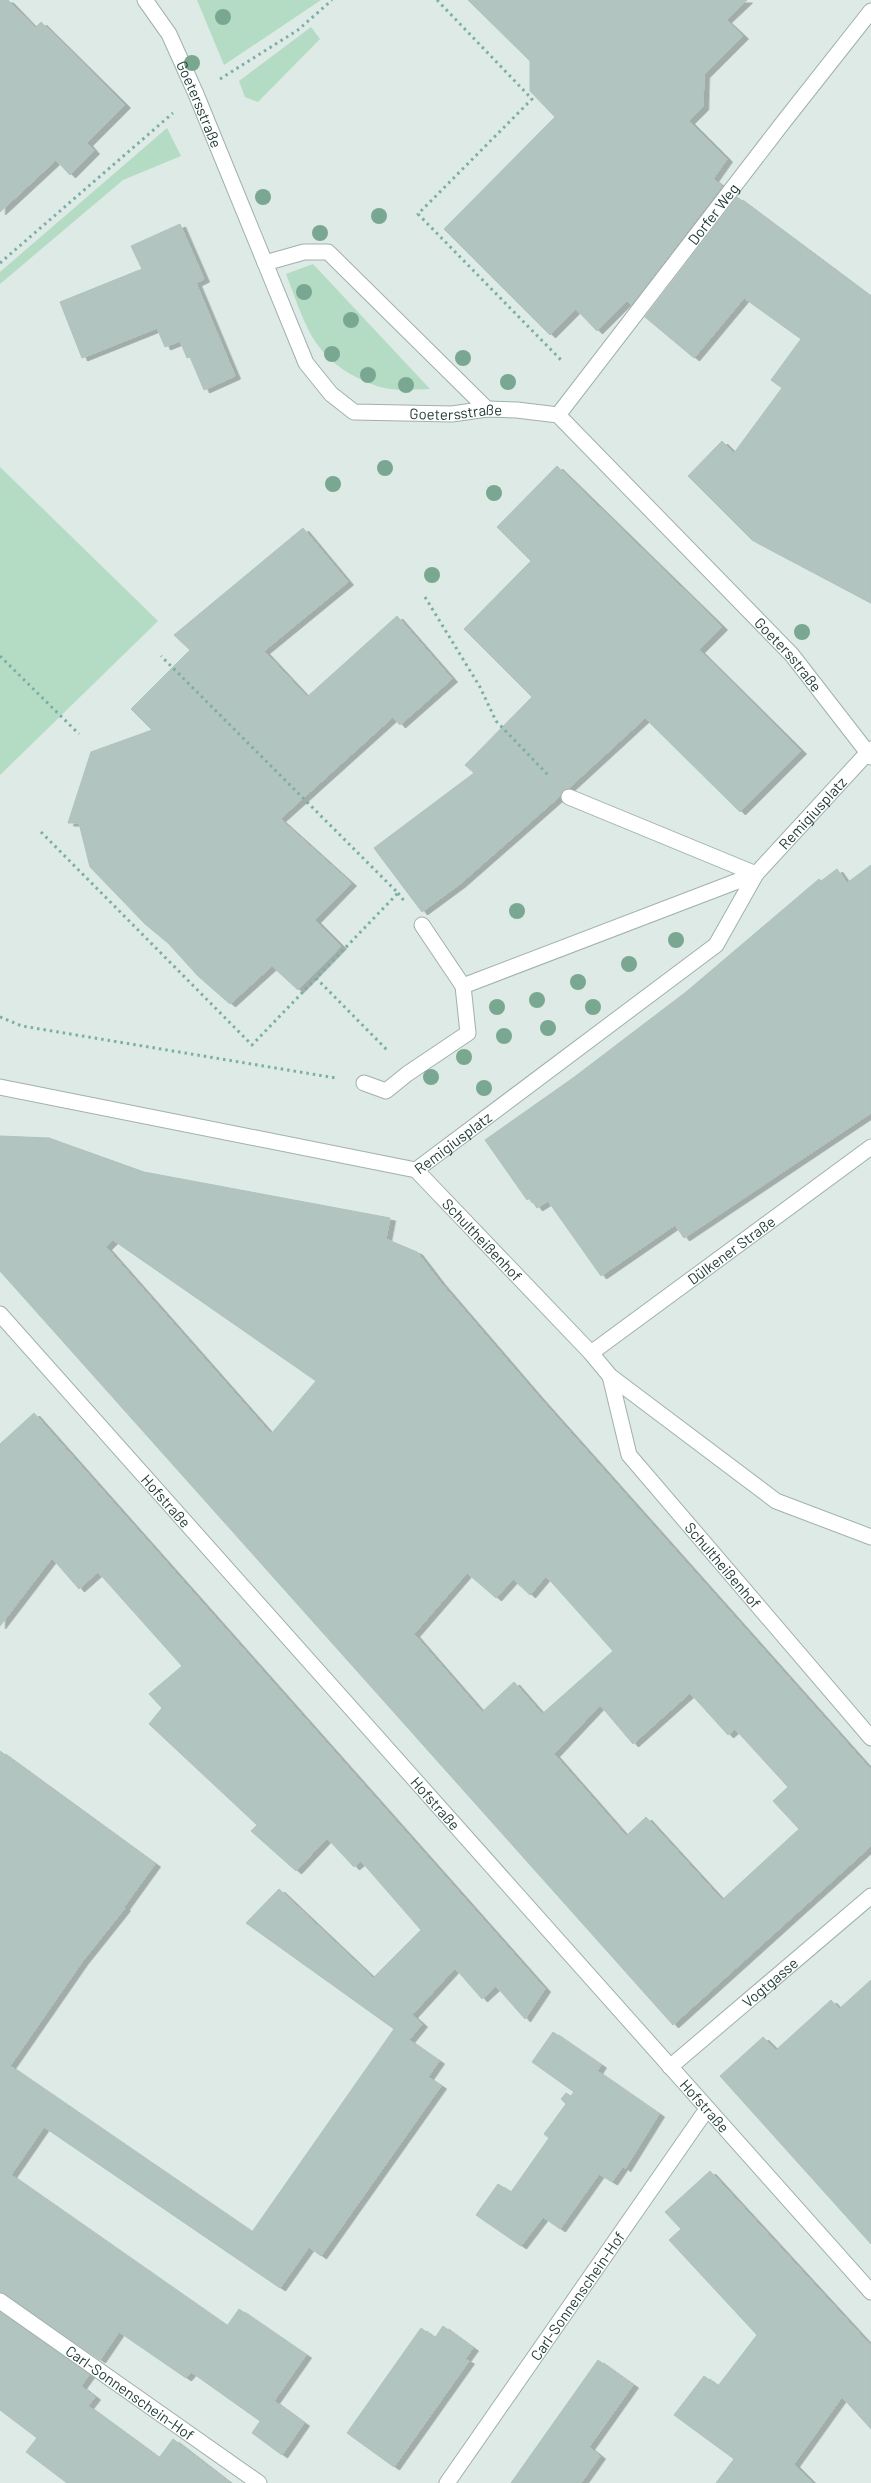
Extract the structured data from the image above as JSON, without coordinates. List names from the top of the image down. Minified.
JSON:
{"streets":{"street":["Goetersstraße","Dorfer Weg","Remigiusplatz","Schultheißenhof","Dülkener Straße","Hofstraße","Vogtgasse","Carl-Sonnenschein-Hof"]},"crossings":[["Goetersstraße","Dorfer Weg"],["Goetersstraße","Remigiusplatz"],["Remigiusplatz","Schultheißenhof"],["Schultheißenhof","Dülkener Straße"],["Hofstraße","Vogtgasse"],["Hofstraße","Carl-Sonnenschein-Hof"]]}
